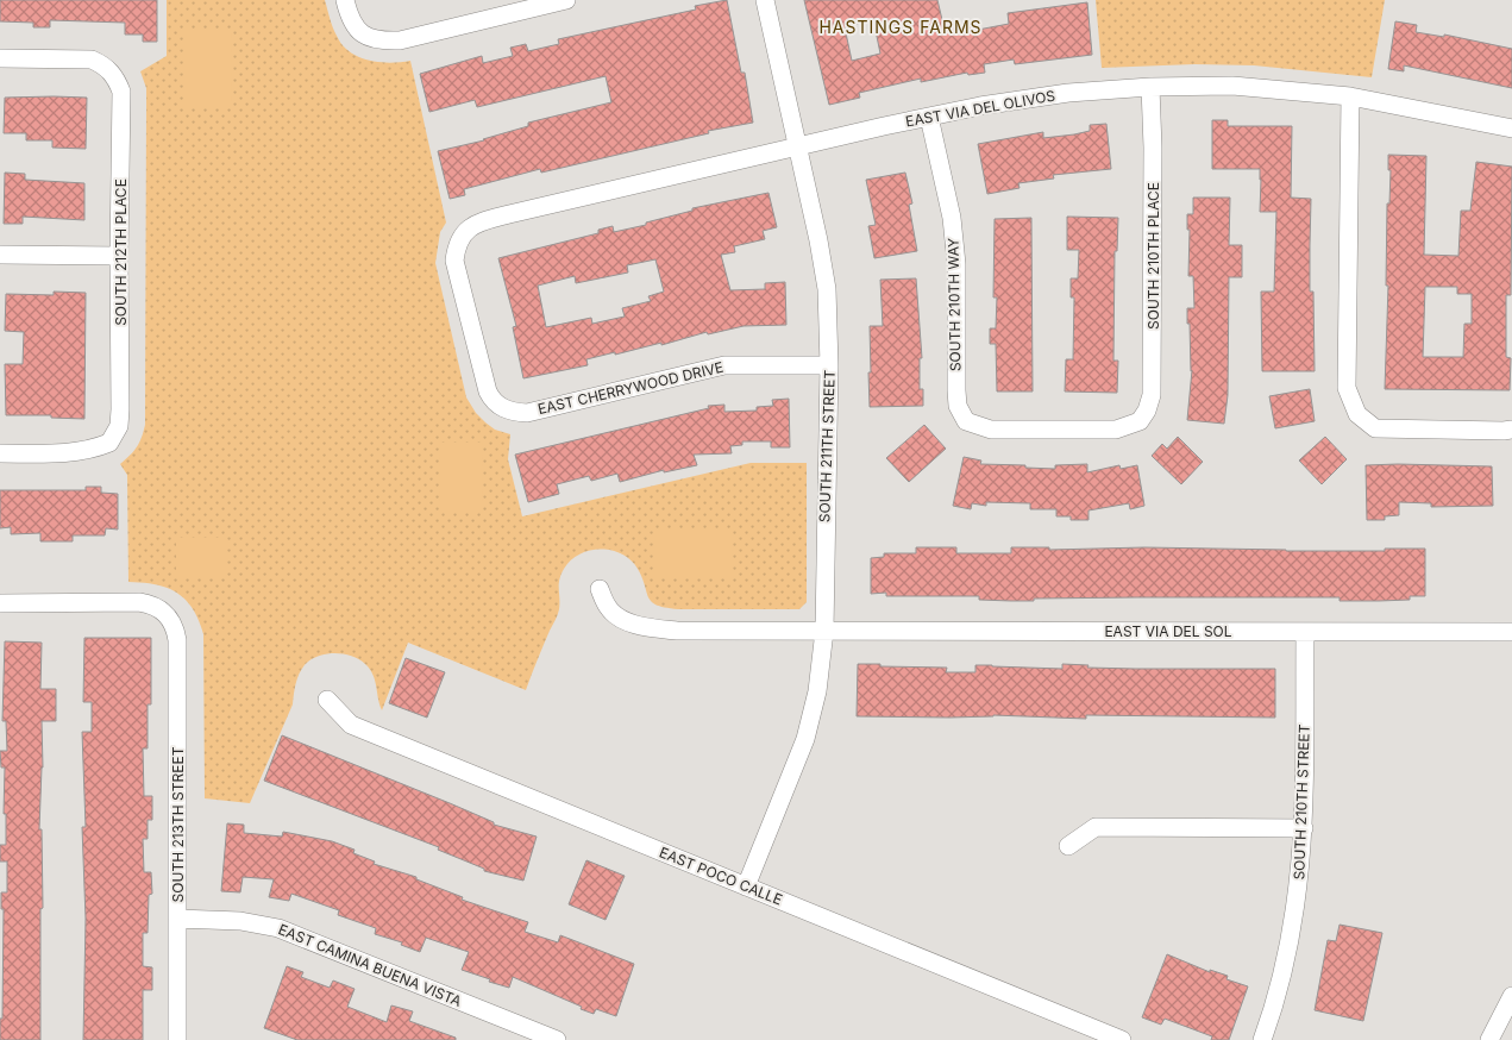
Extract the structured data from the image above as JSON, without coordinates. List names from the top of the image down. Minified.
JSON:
{"streets":{"street":["EAST VIA DEL OLIVOS","SOUTH 212TH PLACE","SOUTH 210TH PLACE","SOUTH 210TH WAY","EAST CHERRYWOOD DRIVE","SOUTH 211TH STREET","EAST VIA DEL SOL","SOUTH 210TH STREET","SOUTH 213TH STREET","EAST POCO CALLE","EAST CAMINA BUENA VISTA"]},"crossings":[["EAST VIA DEL OLIVOS","SOUTH 210TH PLACE"],["EAST VIA DEL OLIVOS","SOUTH 210TH WAY"],["EAST VIA DEL OLIVOS","EAST CHERRYWOOD DRIVE"],["EAST VIA DEL OLIVOS","SOUTH 211TH STREET"],["SOUTH 210TH PLACE","SOUTH 210TH WAY"],["EAST CHERRYWOOD DRIVE","SOUTH 211TH STREET"],["SOUTH 211TH STREET","EAST VIA DEL SOL"],["SOUTH 211TH STREET","EAST POCO CALLE"],["EAST VIA DEL SOL","SOUTH 210TH STREET"],["SOUTH 213TH STREET","EAST CAMINA BUENA VISTA"]],"districts":["HASTINGS FARMS"]}
